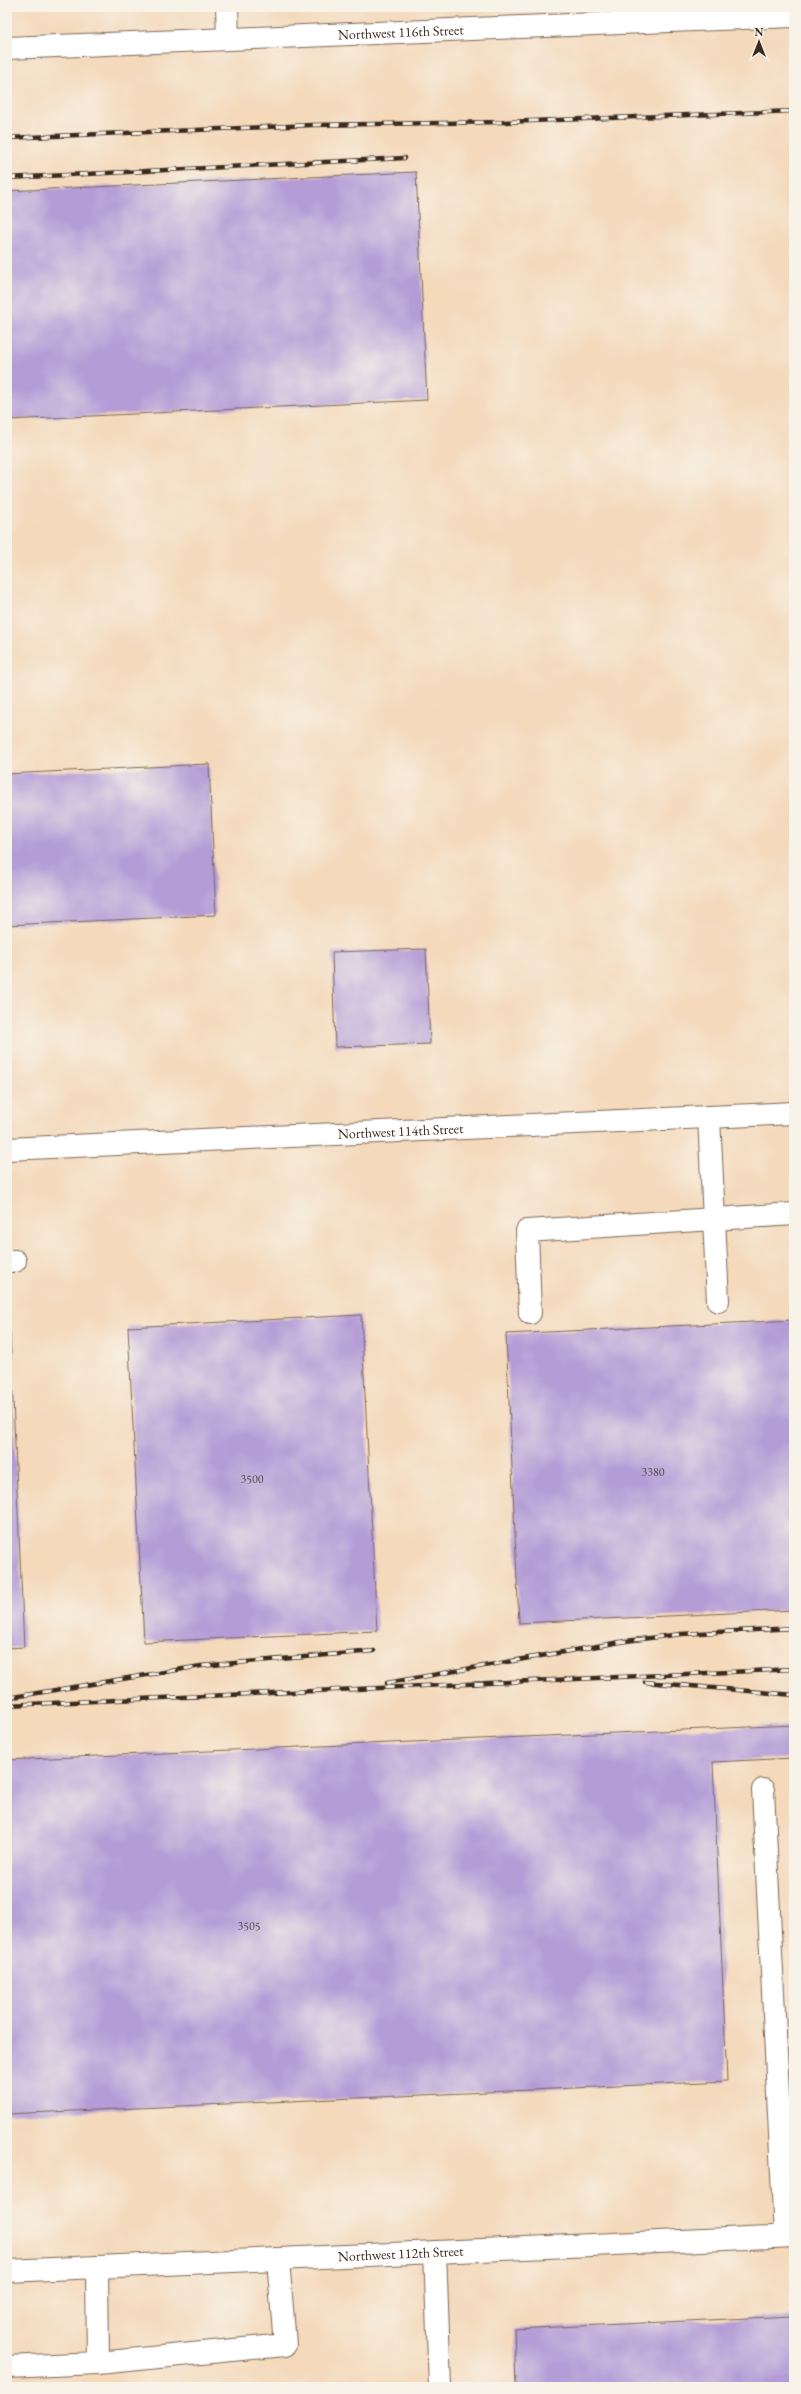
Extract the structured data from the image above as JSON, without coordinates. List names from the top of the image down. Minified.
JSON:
{"streets":{"street":["Northwest 116th Street","Northwest 114th Street","Northwest 112th Street"]},"house_numbers":["3380","3500","3505"],"north":"top"}
